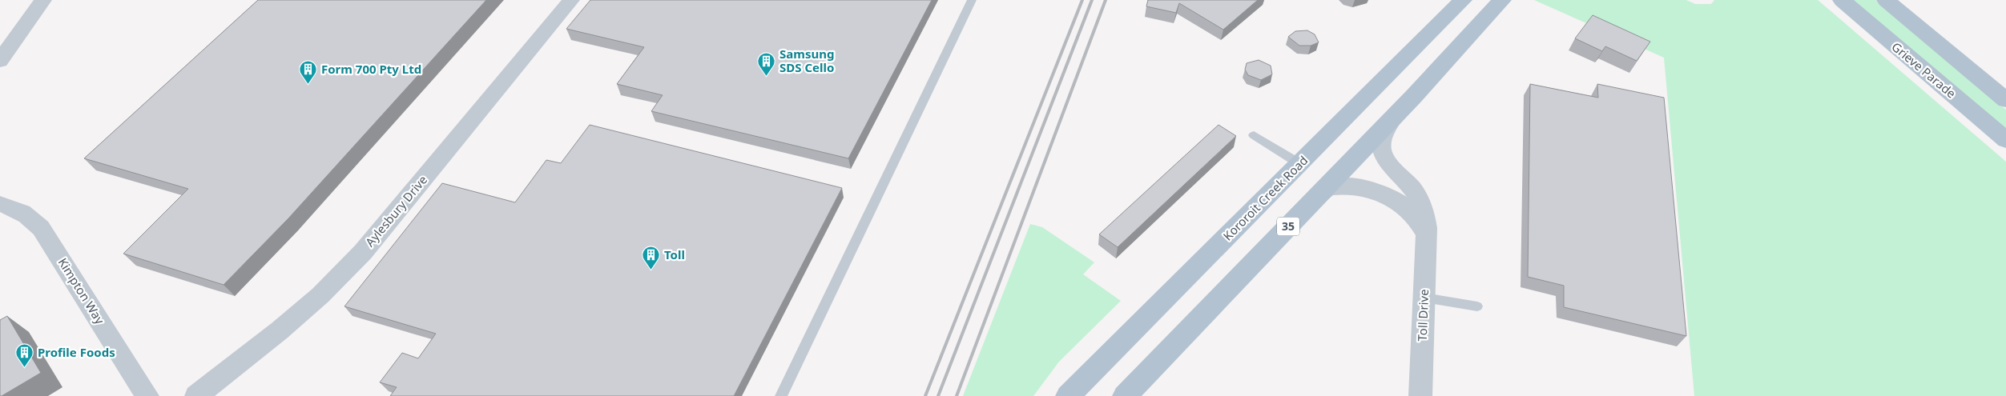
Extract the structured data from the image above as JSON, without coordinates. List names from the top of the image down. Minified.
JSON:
{"streets":{"main road":["Grieve Parade","Kororoit Creek Road","35"],"street":["Aylesbury Drive","Kimpton Way","Toll Drive"]},"crossings":[["35","Toll Drive"]],"places":{"building":["Samsung SDS Cello","Form 700 Pty Ltd","Toll","Profile Foods"]}}
